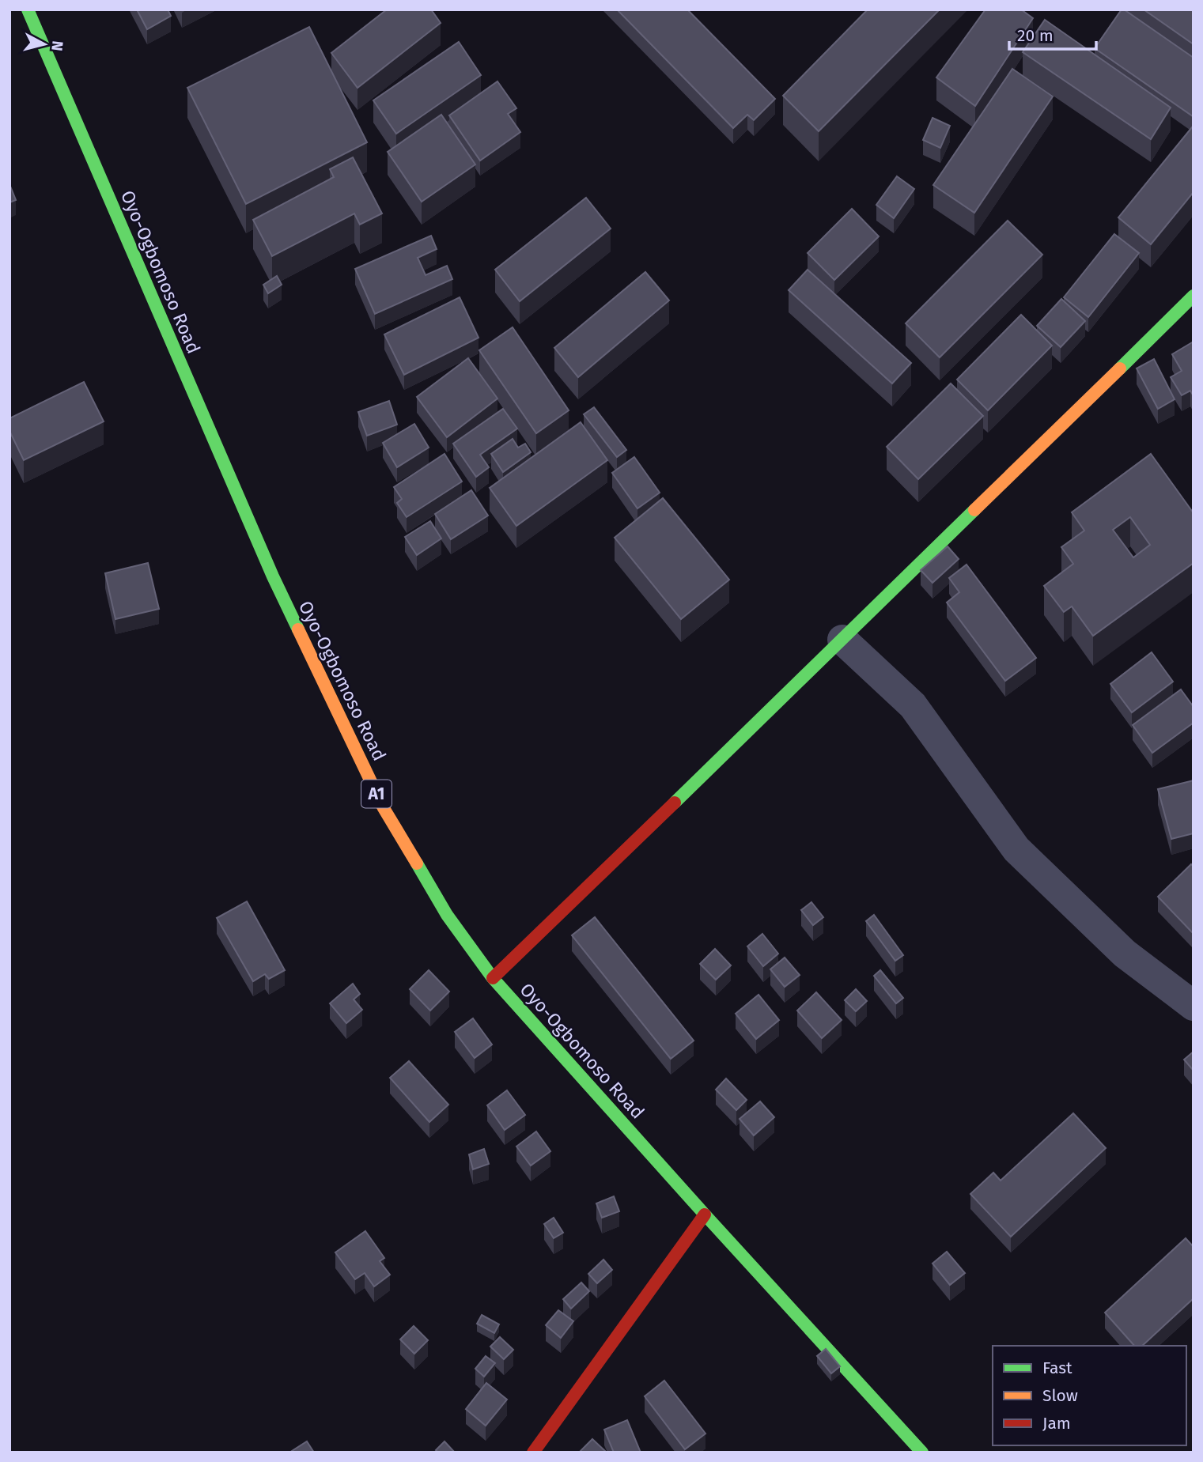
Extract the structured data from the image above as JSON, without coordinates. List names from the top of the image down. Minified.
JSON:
{"streets":{"main road":["Oyo-Ogbomoso Road","A1"]},"legend":["Fast","Slow","Jam"],"scale_bar":"20 m","north":"right"}
